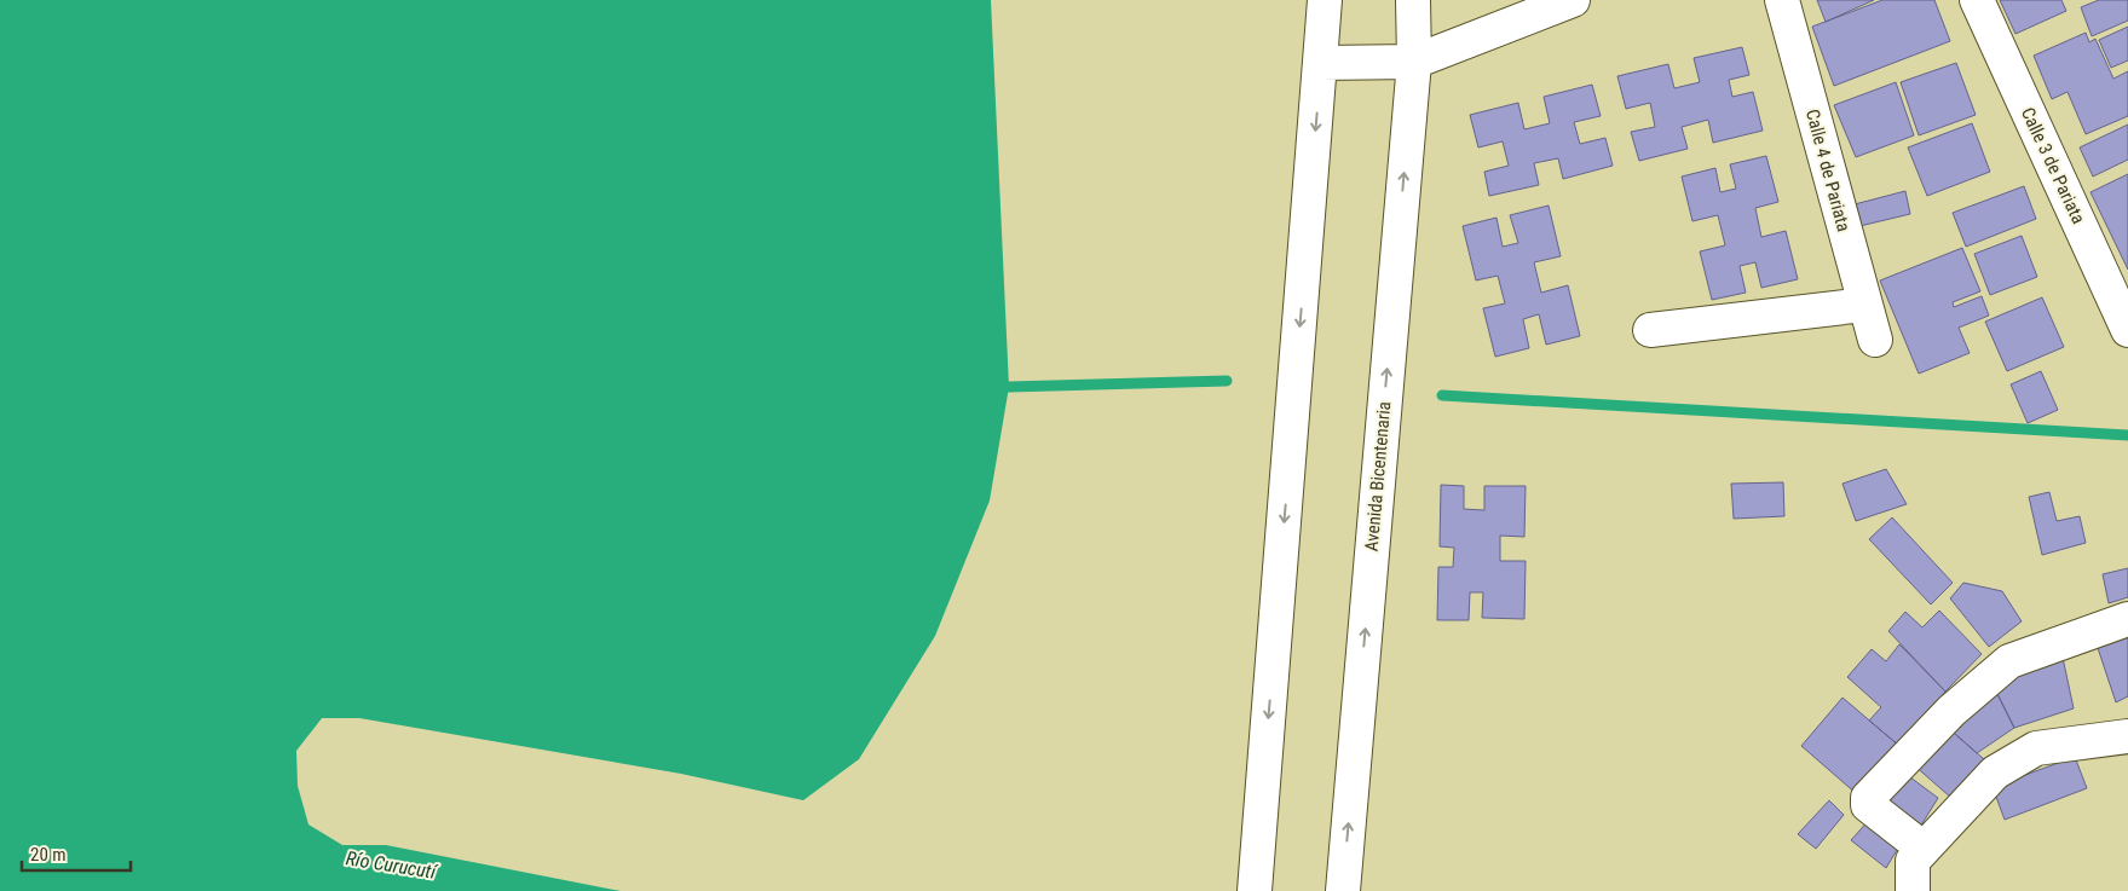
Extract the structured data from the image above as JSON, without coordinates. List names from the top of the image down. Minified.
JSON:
{"streets":{"street":["Calle 3 de Pariata","Calle 4 de Pariata","Avenida Bicentenaria"]},"water":["Río Curucutí"],"scale_bar":"20 m"}
